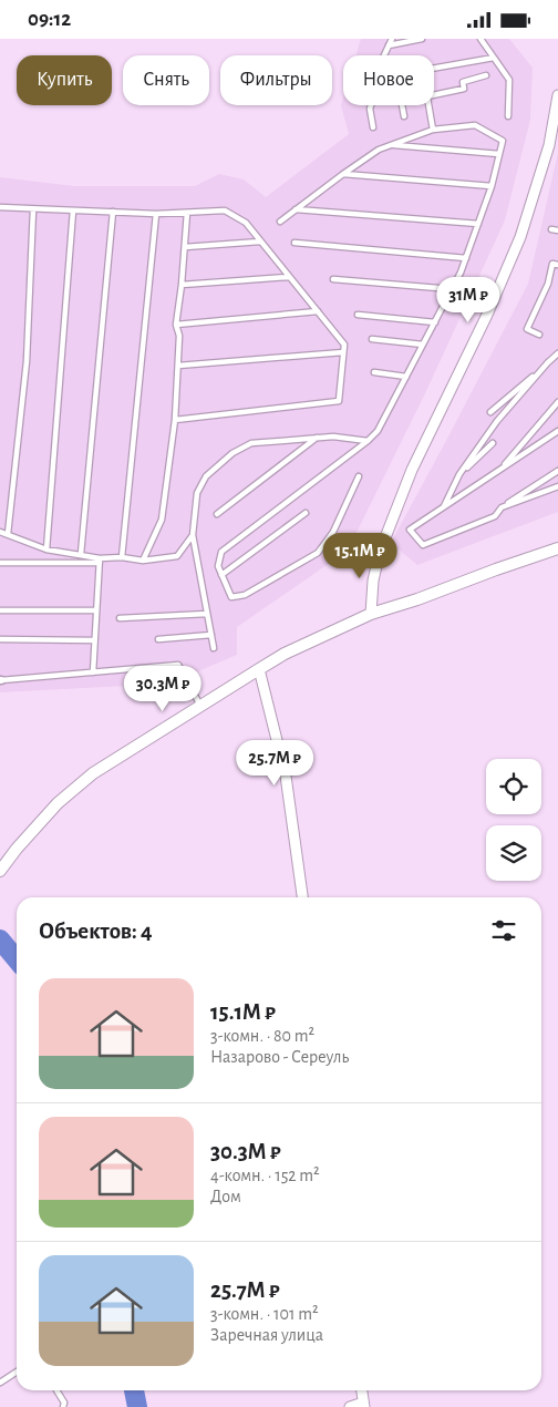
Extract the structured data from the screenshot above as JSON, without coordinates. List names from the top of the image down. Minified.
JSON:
{"page":{"status":"09:12","chip":["Купить","Снять","Фильтры","Новое"],"price":["31M ₽","15.1M ₽","30.3M ₽","25.7M ₽"],"heading":"Объектов: 4","list":[{"name":"15.1M ₽","note":"3-комн. · 80 m² · Назарово - Сереуль"},{"name":"30.3M ₽","note":"4-комн. · 152 m² · Дом"},{"name":"25.7M ₽","note":"3-комн. · 101 m² · Заречная улица"}]}}
